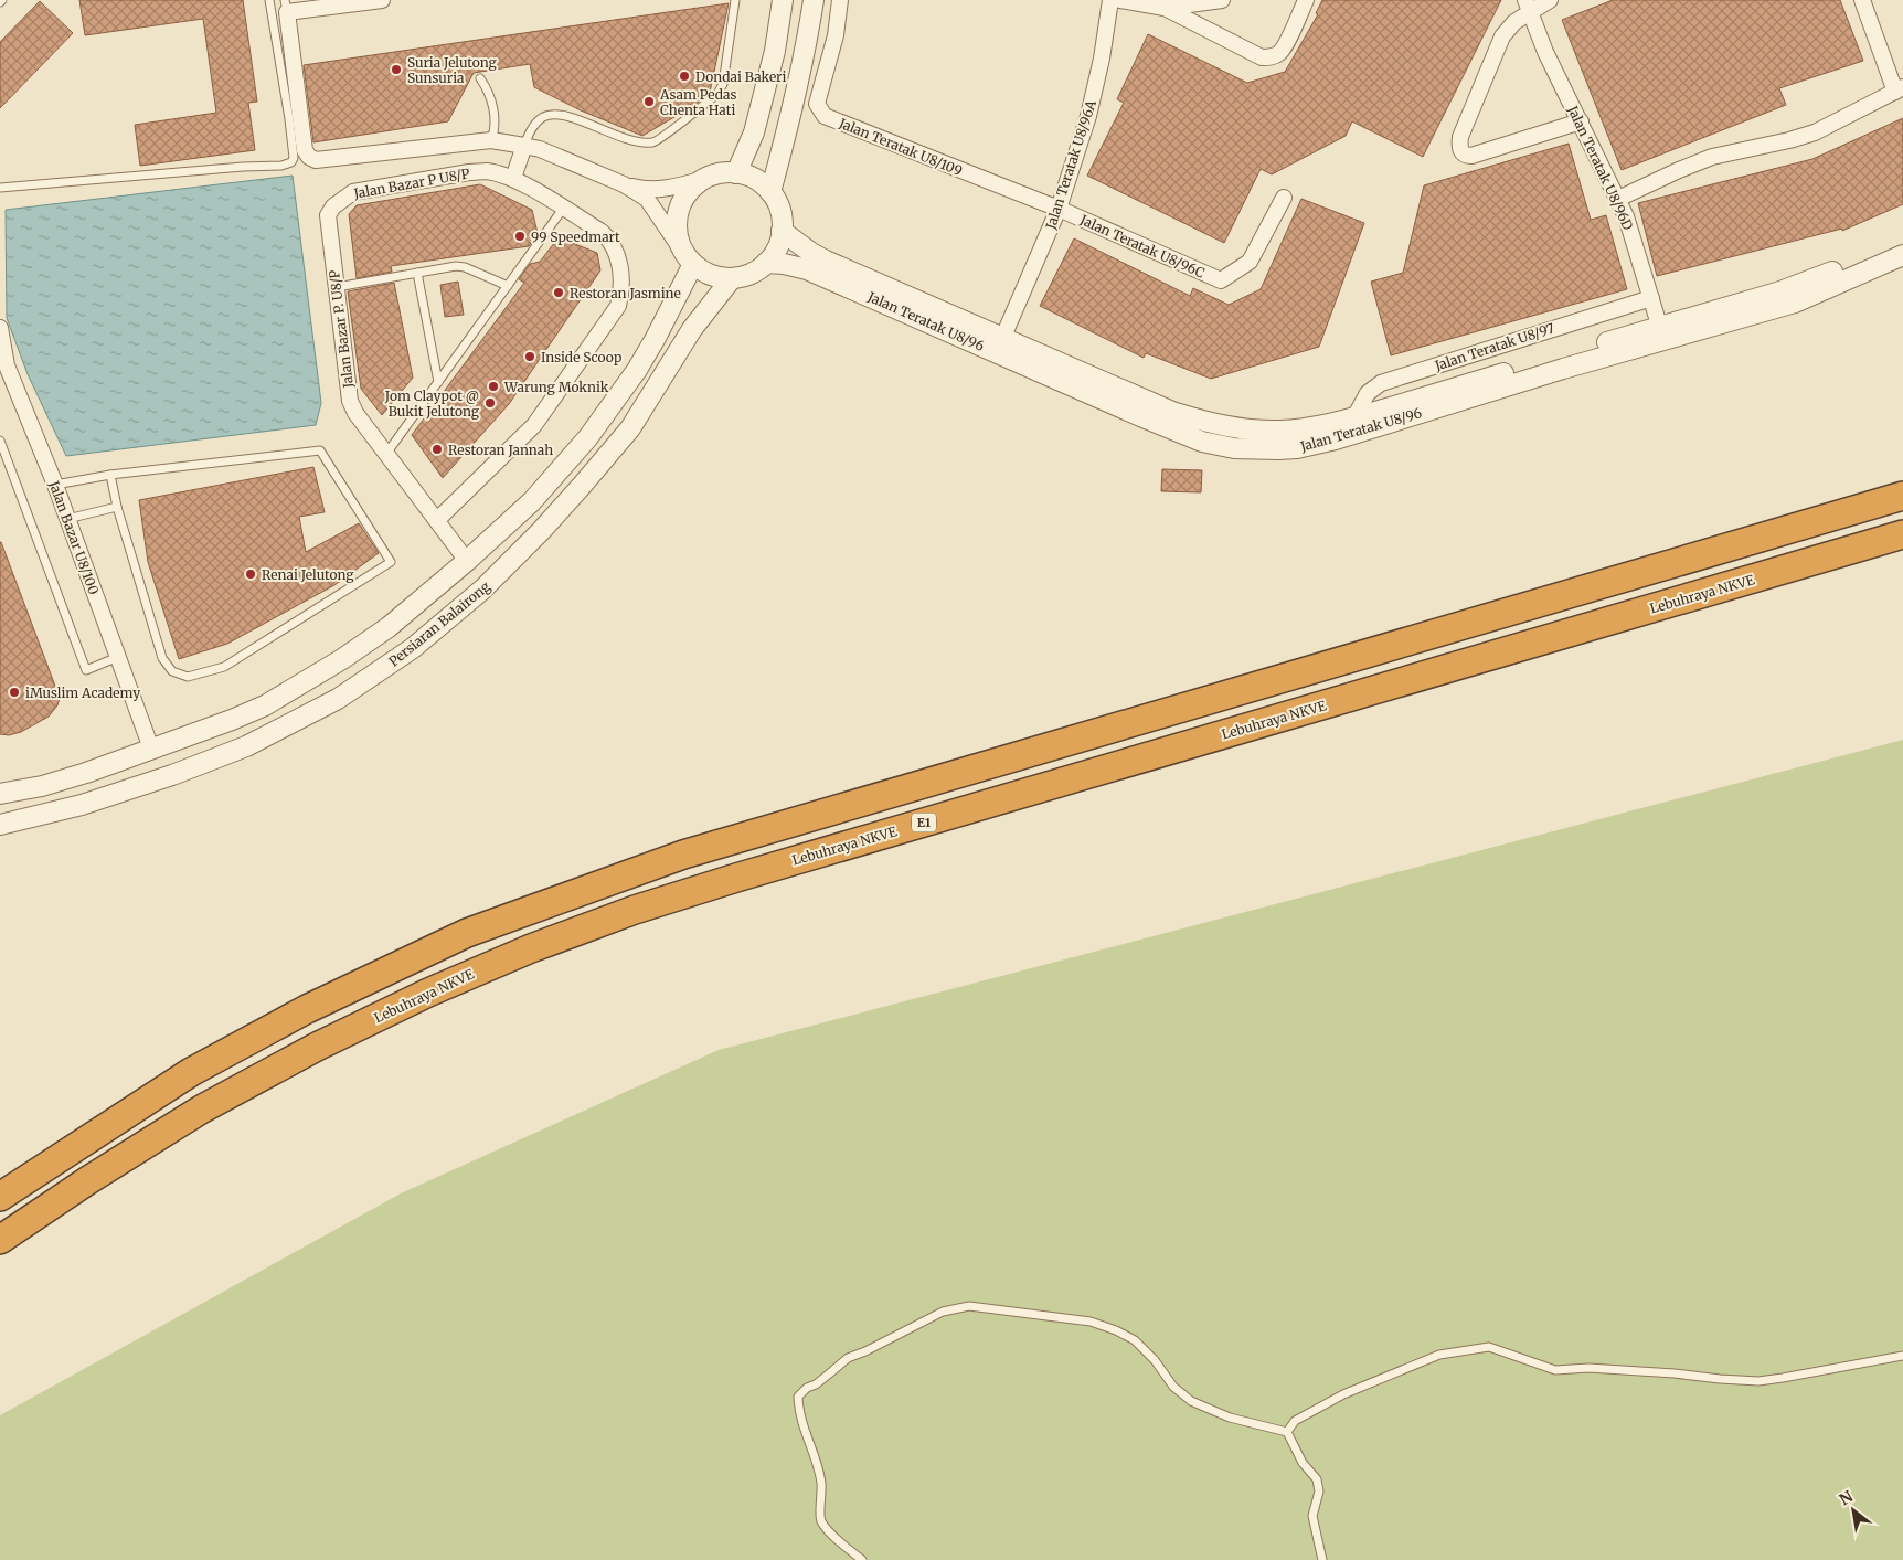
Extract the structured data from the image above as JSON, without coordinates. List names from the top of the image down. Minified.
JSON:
{"streets":{"highway":["Lebuhraya NKVE","E1"],"street":["Jalan Teratak U8/109","Jalan Teratak U8/96A","Jalan Teratak U8/96D","Jalan Bazar P U8/P","Jalan Teratak U8/96C","Jalan Teratak U8/96","Jalan Bazar P. U8/P","Jalan Teratak U8/97","Jalan Bazar U8/100","Persiaran Balairong"]},"crossings":[["Jalan Teratak U8/109","Jalan Teratak U8/96A"],["Jalan Teratak U8/109","Jalan Teratak U8/96C"],["Jalan Teratak U8/96A","Jalan Teratak U8/96C"],["Jalan Teratak U8/96A","Jalan Teratak U8/96"],["Jalan Teratak U8/96D","Jalan Teratak U8/96"],["Jalan Teratak U8/96D","Jalan Teratak U8/97"],["Jalan Bazar P U8/P","Jalan Bazar P. U8/P"],["Jalan Teratak U8/96","Jalan Teratak U8/97"],["Jalan Teratak U8/96","Persiaran Balairong"]],"places":["Suria Jelutong Sunsuria","Dondai Bakeri","Asam Pedas Chenta Hati","99 Speedmart","Restoran Jasmine","Inside Scoop","Warung Moknik","Jom Claypot @ Bukit Jelutong","Restoran Jannah","Renai Jelutong","iMuslim Academy"],"north":"top left"}
